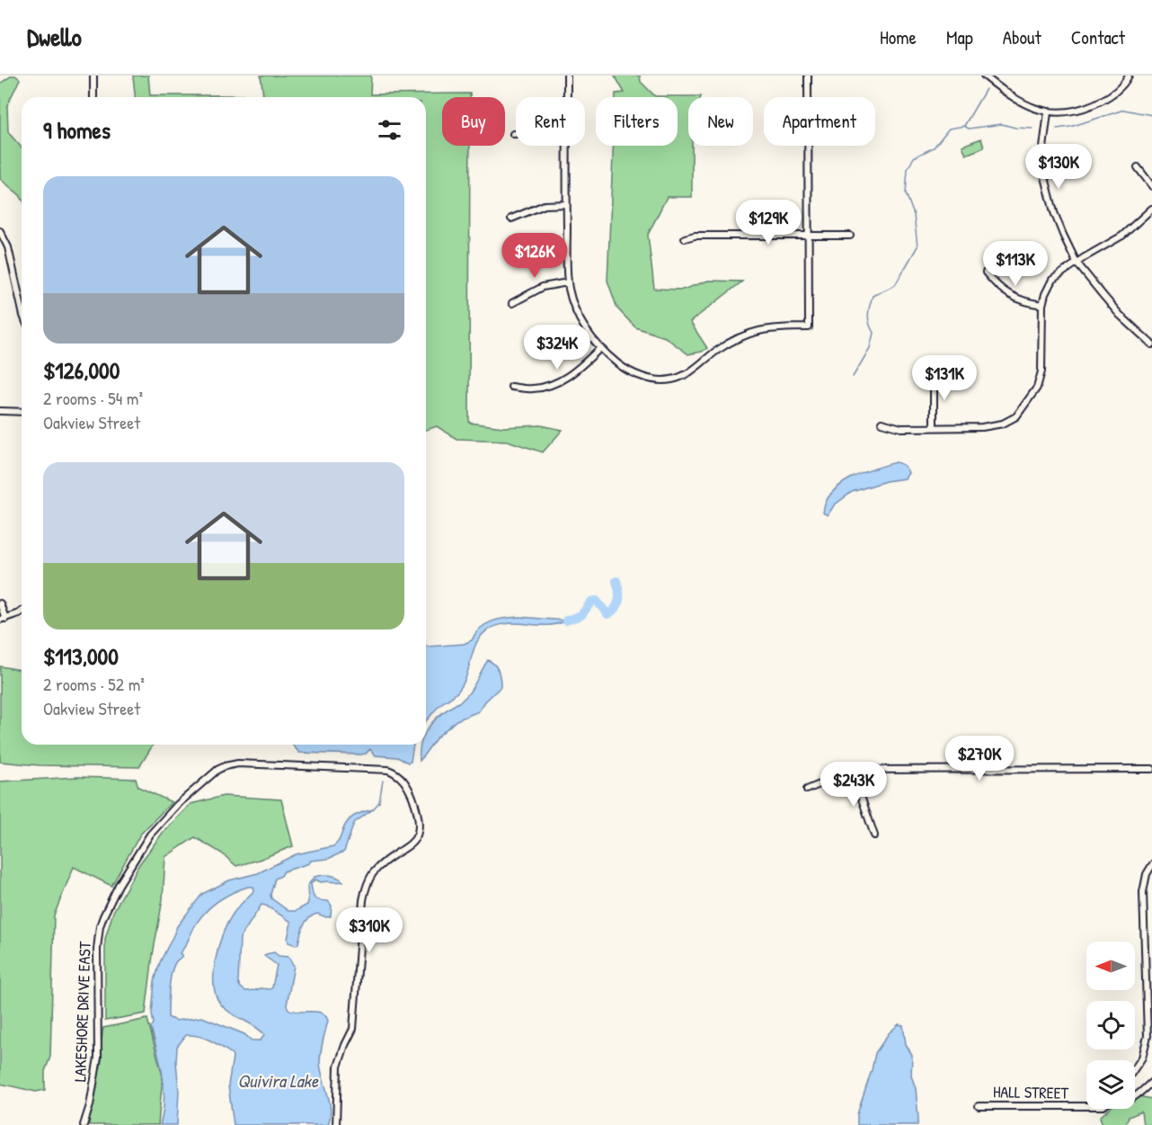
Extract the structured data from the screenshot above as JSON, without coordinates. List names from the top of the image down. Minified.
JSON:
{"streets":{"street":["LAKESHORE DRIVE EAST","HALL STREET"]},"water":["Quivira Lake"],"north":"left","page":{"header":"Dwello","nav":["Home","Map","About","Contact"],"chip":["Buy","Rent","Filters","New","Apartment"],"heading":"9 homes","price":["$130K","$129K","$126K","$113K","$324K","$131K","$270K","$243K","$310K"],"list":[{"name":"$126,000","note":"2 rooms · 54 m² · Oakview Street"},{"name":"$113,000","note":"2 rooms · 52 m² · Oakview Street"}]}}
